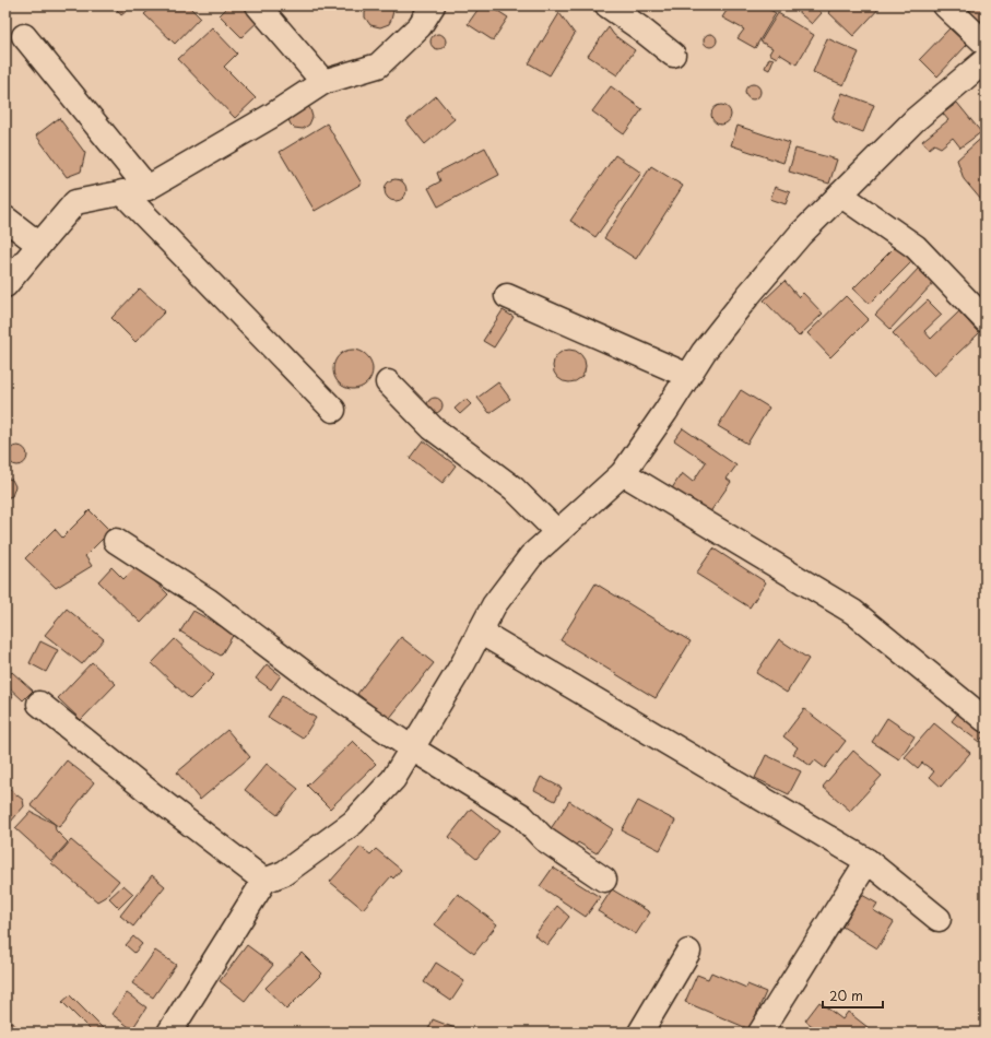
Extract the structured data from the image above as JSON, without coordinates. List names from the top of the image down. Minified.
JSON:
{"scale_bar":"20 m"}
